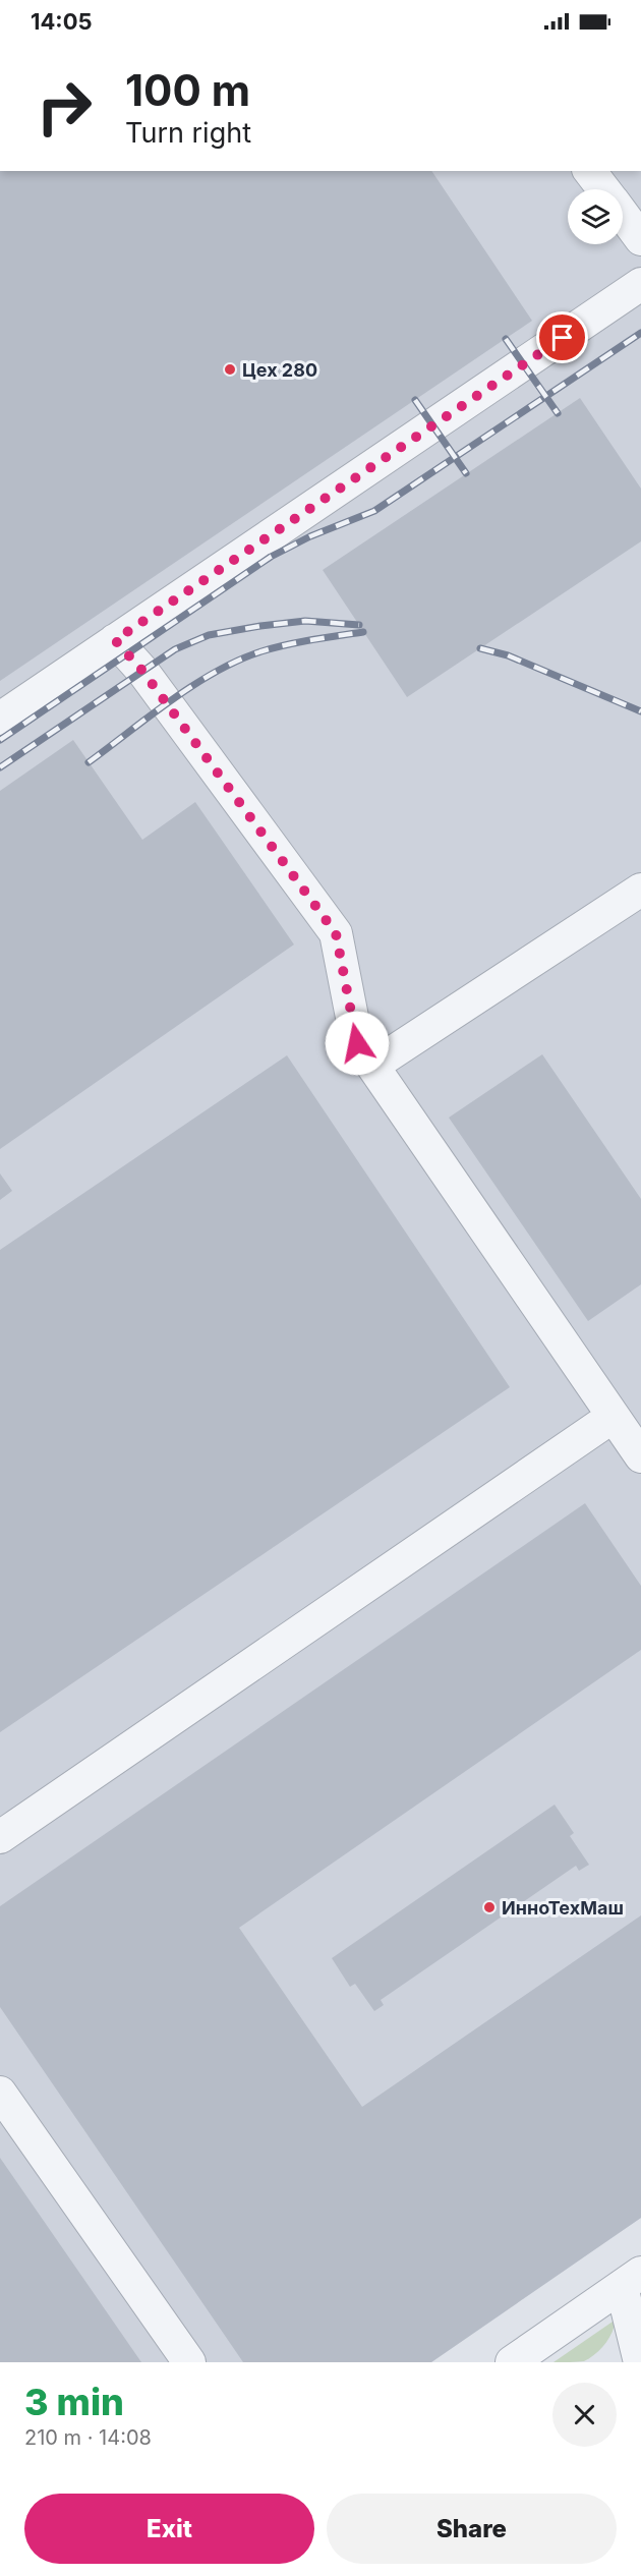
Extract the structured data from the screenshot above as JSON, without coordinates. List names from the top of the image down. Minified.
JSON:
{"places":["Цех 280","ИнноТехМаш"],"page":{"status":"14:05","turn":["100 m","Turn right"],"heading":["3 min","210 m · 14:08"],"buttons":["Exit","Share"]}}
